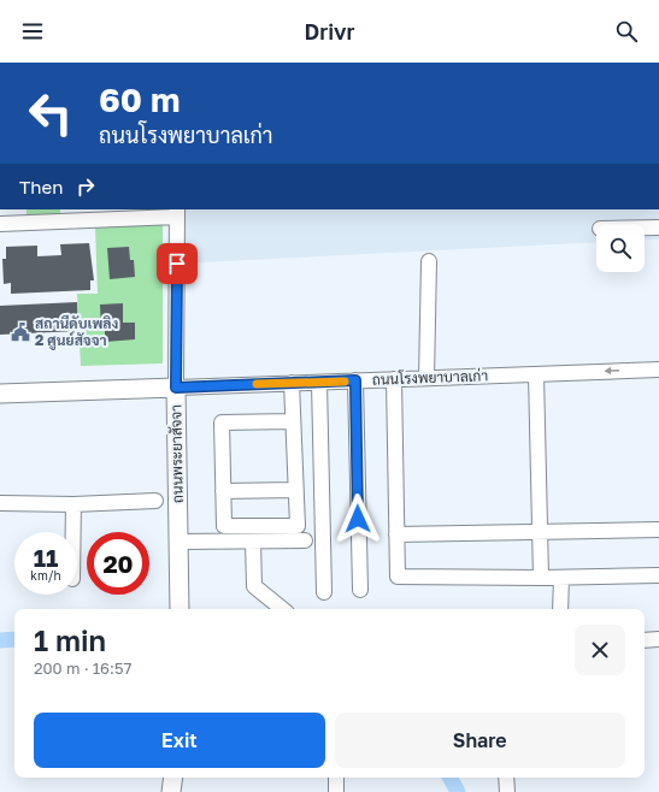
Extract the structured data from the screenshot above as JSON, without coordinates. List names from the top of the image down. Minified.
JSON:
{"streets":{"main road":["ถนนโรงพยาบาลเก่า","ถนนพระยาสัจจา"]},"crossings":[["ถนนโรงพยาบาลเก่า","ถนนพระยาสัจจา"]],"places":{"public building":["สถานีดับเพลิง 2 ศูนย์สัจจา"]},"page":{"header":"Drivr","turn":["60 m","ถนนโรงพยาบาลเก่า"],"then":"Then","speed":"11 km/h","limit":"20","heading":["1 min","200 m · 16:57"],"buttons":["Exit","Share"]}}
